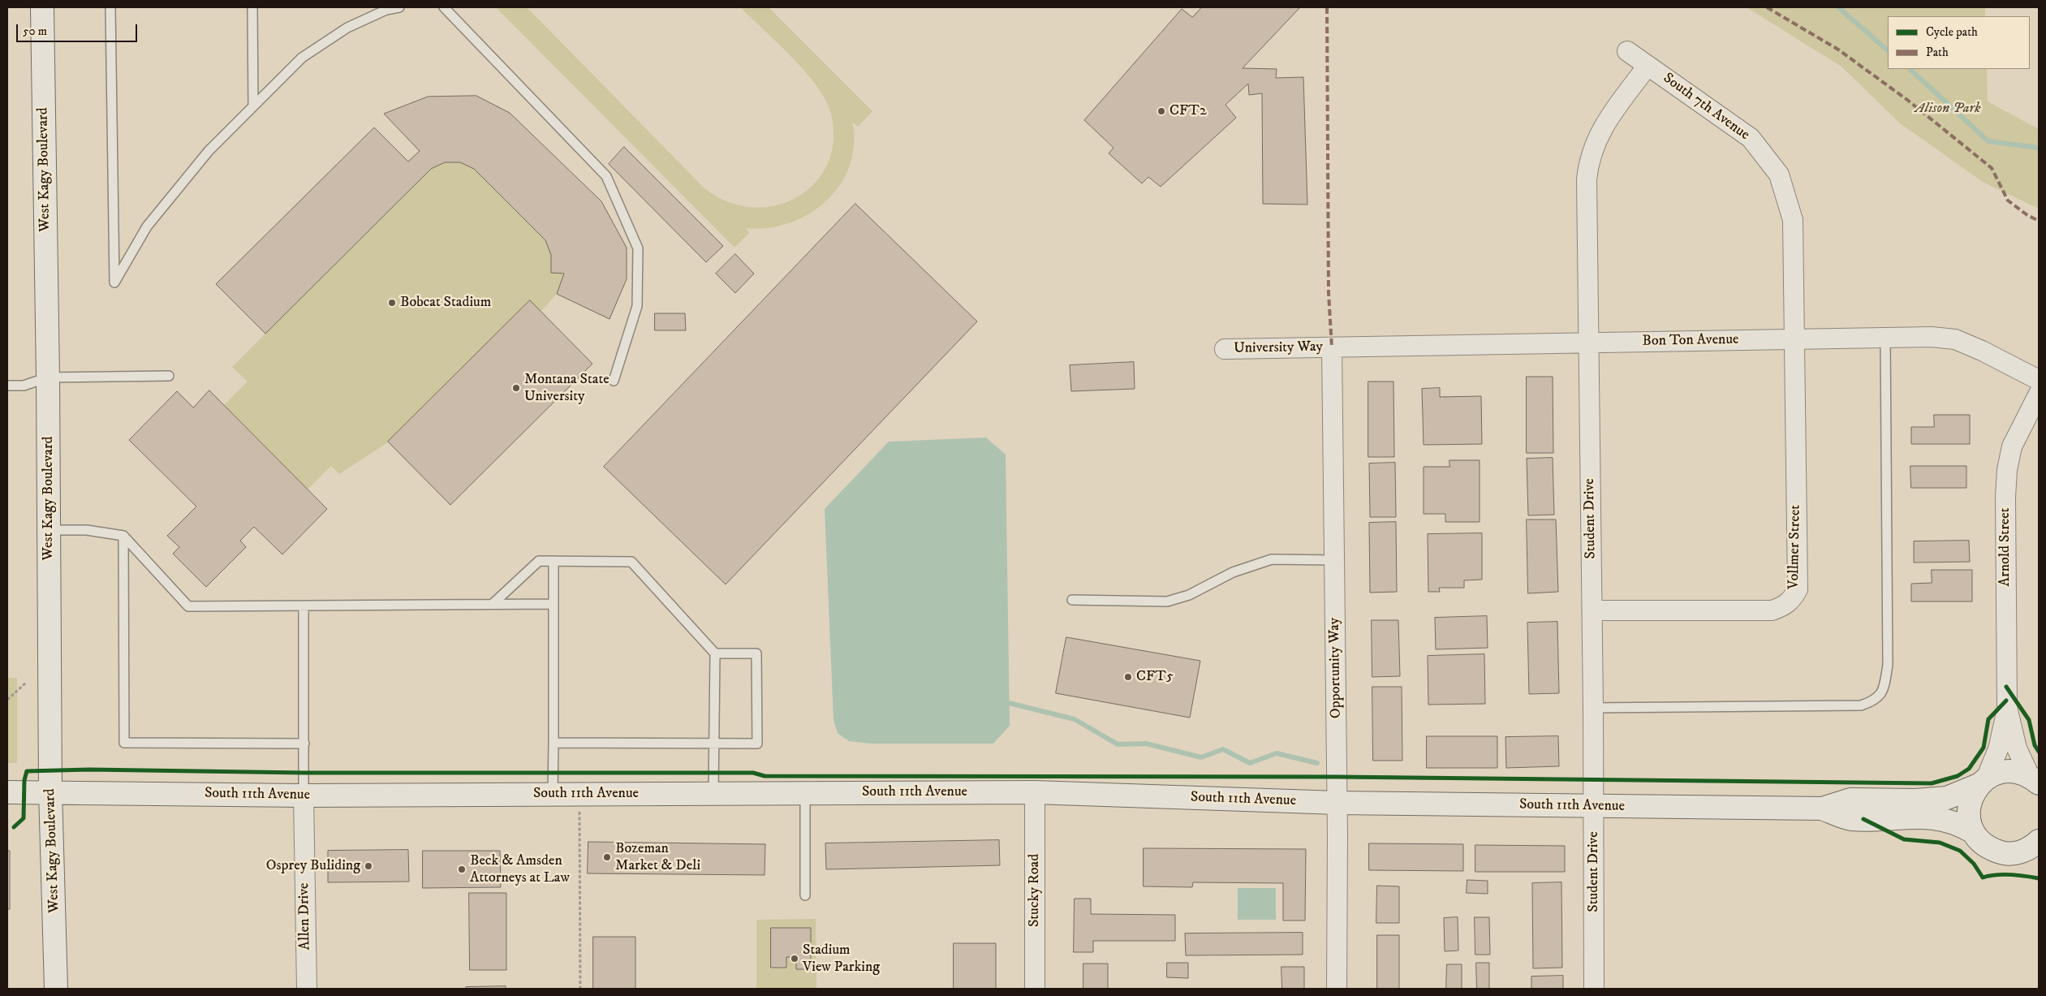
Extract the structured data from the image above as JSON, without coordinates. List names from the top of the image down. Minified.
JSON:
{"streets":{"street":["South 7th Avenue","West Kagy Boulevard","Bon Ton Avenue","University Way","Student Drive","Vollmer Street","Arnold Street","Opportunity Way","South 11th Avenue","Stucky Road","Allen Drive"]},"crossings":[["South 7th Avenue","Bon Ton Avenue"],["South 7th Avenue","Student Drive"],["South 7th Avenue","Vollmer Street"],["West Kagy Boulevard","South 11th Avenue"],["Bon Ton Avenue","University Way"],["Bon Ton Avenue","Student Drive"],["Bon Ton Avenue","Vollmer Street"],["Bon Ton Avenue","Opportunity Way"],["University Way","Opportunity Way"],["Student Drive","Vollmer Street"],["Student Drive","South 11th Avenue"],["Arnold Street","South 11th Avenue"],["Opportunity Way","South 11th Avenue"],["South 11th Avenue","Stucky Road"],["South 11th Avenue","Allen Drive"]],"parks":["Alison Park"],"places":["CFT2","Bobcat Stadium","Montana State University","CFT5","Bozeman Market & Deli","Osprey Buliding","Beck & Amsden Attorneys at Law","Stadium View Parking"],"legend":["Cycle path","Path"],"scale_bar":"50 m"}
